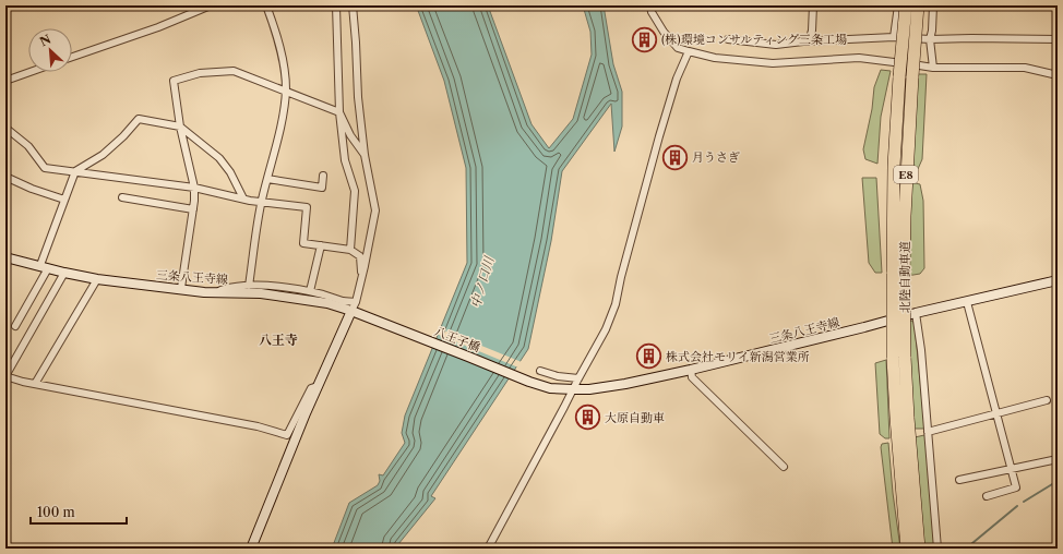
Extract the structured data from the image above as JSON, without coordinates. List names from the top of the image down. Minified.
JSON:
{"streets":{"highway":["E8","北陸自動車道"],"main road":["三条八王寺線","八王子橋"]},"crossings":[["三条八王寺線","八王子橋"]],"districts":["八王寺"],"water":["中ノ口川"],"places":{"building":["(株)環境コンサルティング三条工場","月うさぎ","株式会社モリイ新潟営業所","大原自動車"]},"scale_bar":"100 m","north":"top left"}
